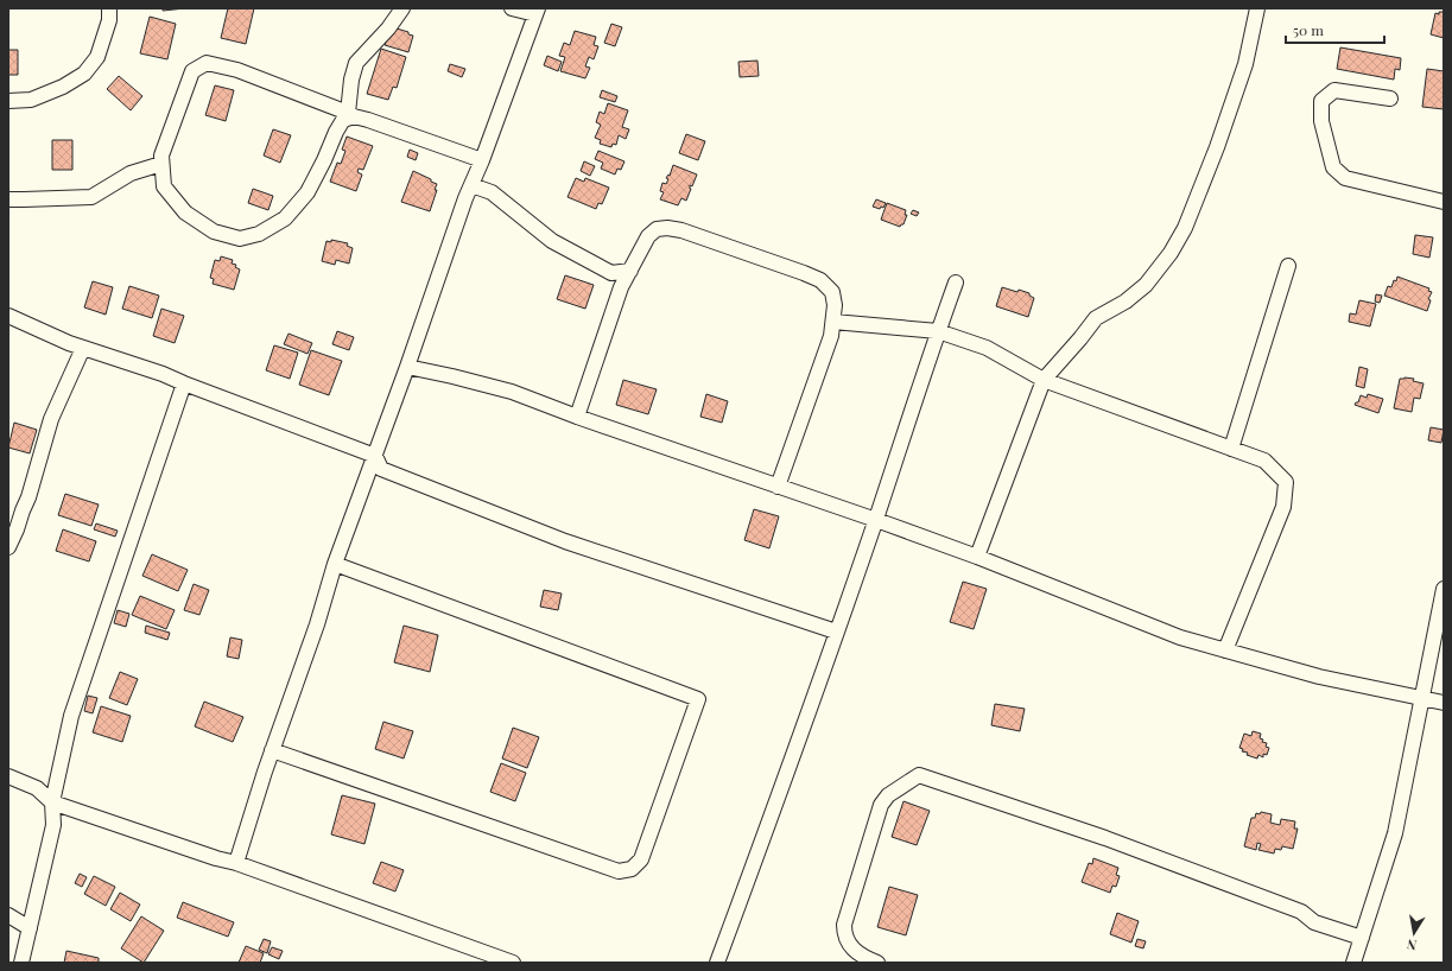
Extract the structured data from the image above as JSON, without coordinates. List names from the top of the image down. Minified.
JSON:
{"scale_bar":"50 m","north":"bottom"}
